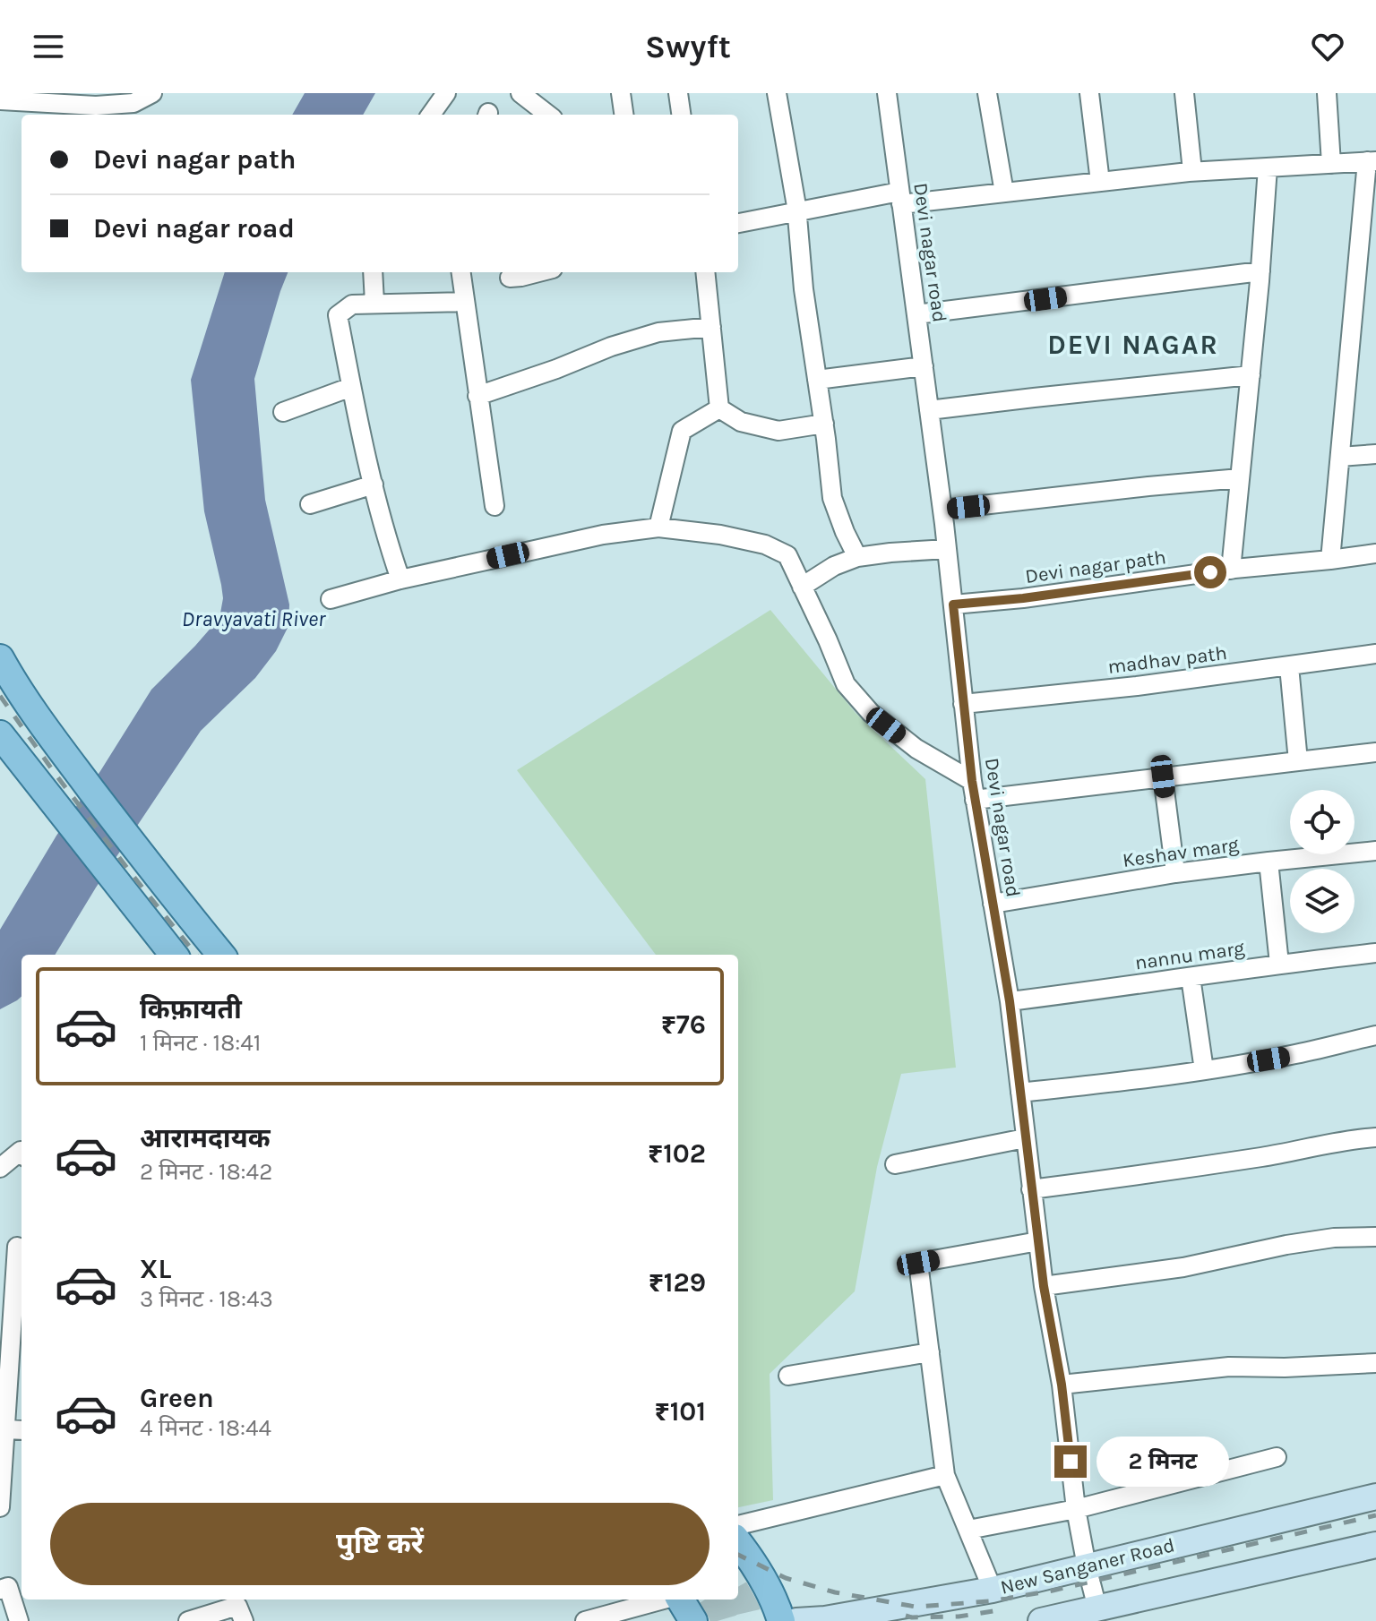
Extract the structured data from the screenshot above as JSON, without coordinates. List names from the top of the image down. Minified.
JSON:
{"streets":{"main road":["New Sanganer Road"],"street":["Devi nagar road","Devi nagar path","madhav path","Keshav marg","nannu marg"]},"crossings":[["Devi nagar road","Devi nagar path"],["Devi nagar road","madhav path"],["Devi nagar road","Keshav marg"],["Devi nagar road","nannu marg"],["Devi nagar road","New Sanganer Road"]],"districts":["DEVI NAGAR"],"water":["Dravyavati River"],"page":{"header":"Swyft","banner":["Devi nagar path","Devi nagar road"],"list":[{"name":"किफ़ायती","note":"1 मिनट · 18:41","value":"₹76"},{"name":"आरामदायक","note":"2 मिनट · 18:42","value":"₹102"},{"name":"XL","note":"3 मिनट · 18:43","value":"₹129"},{"name":"Green","note":"4 मिनट · 18:44","value":"₹101"}],"bubble":"2 मिनट","buttons":"पुष्टि करें"}}
